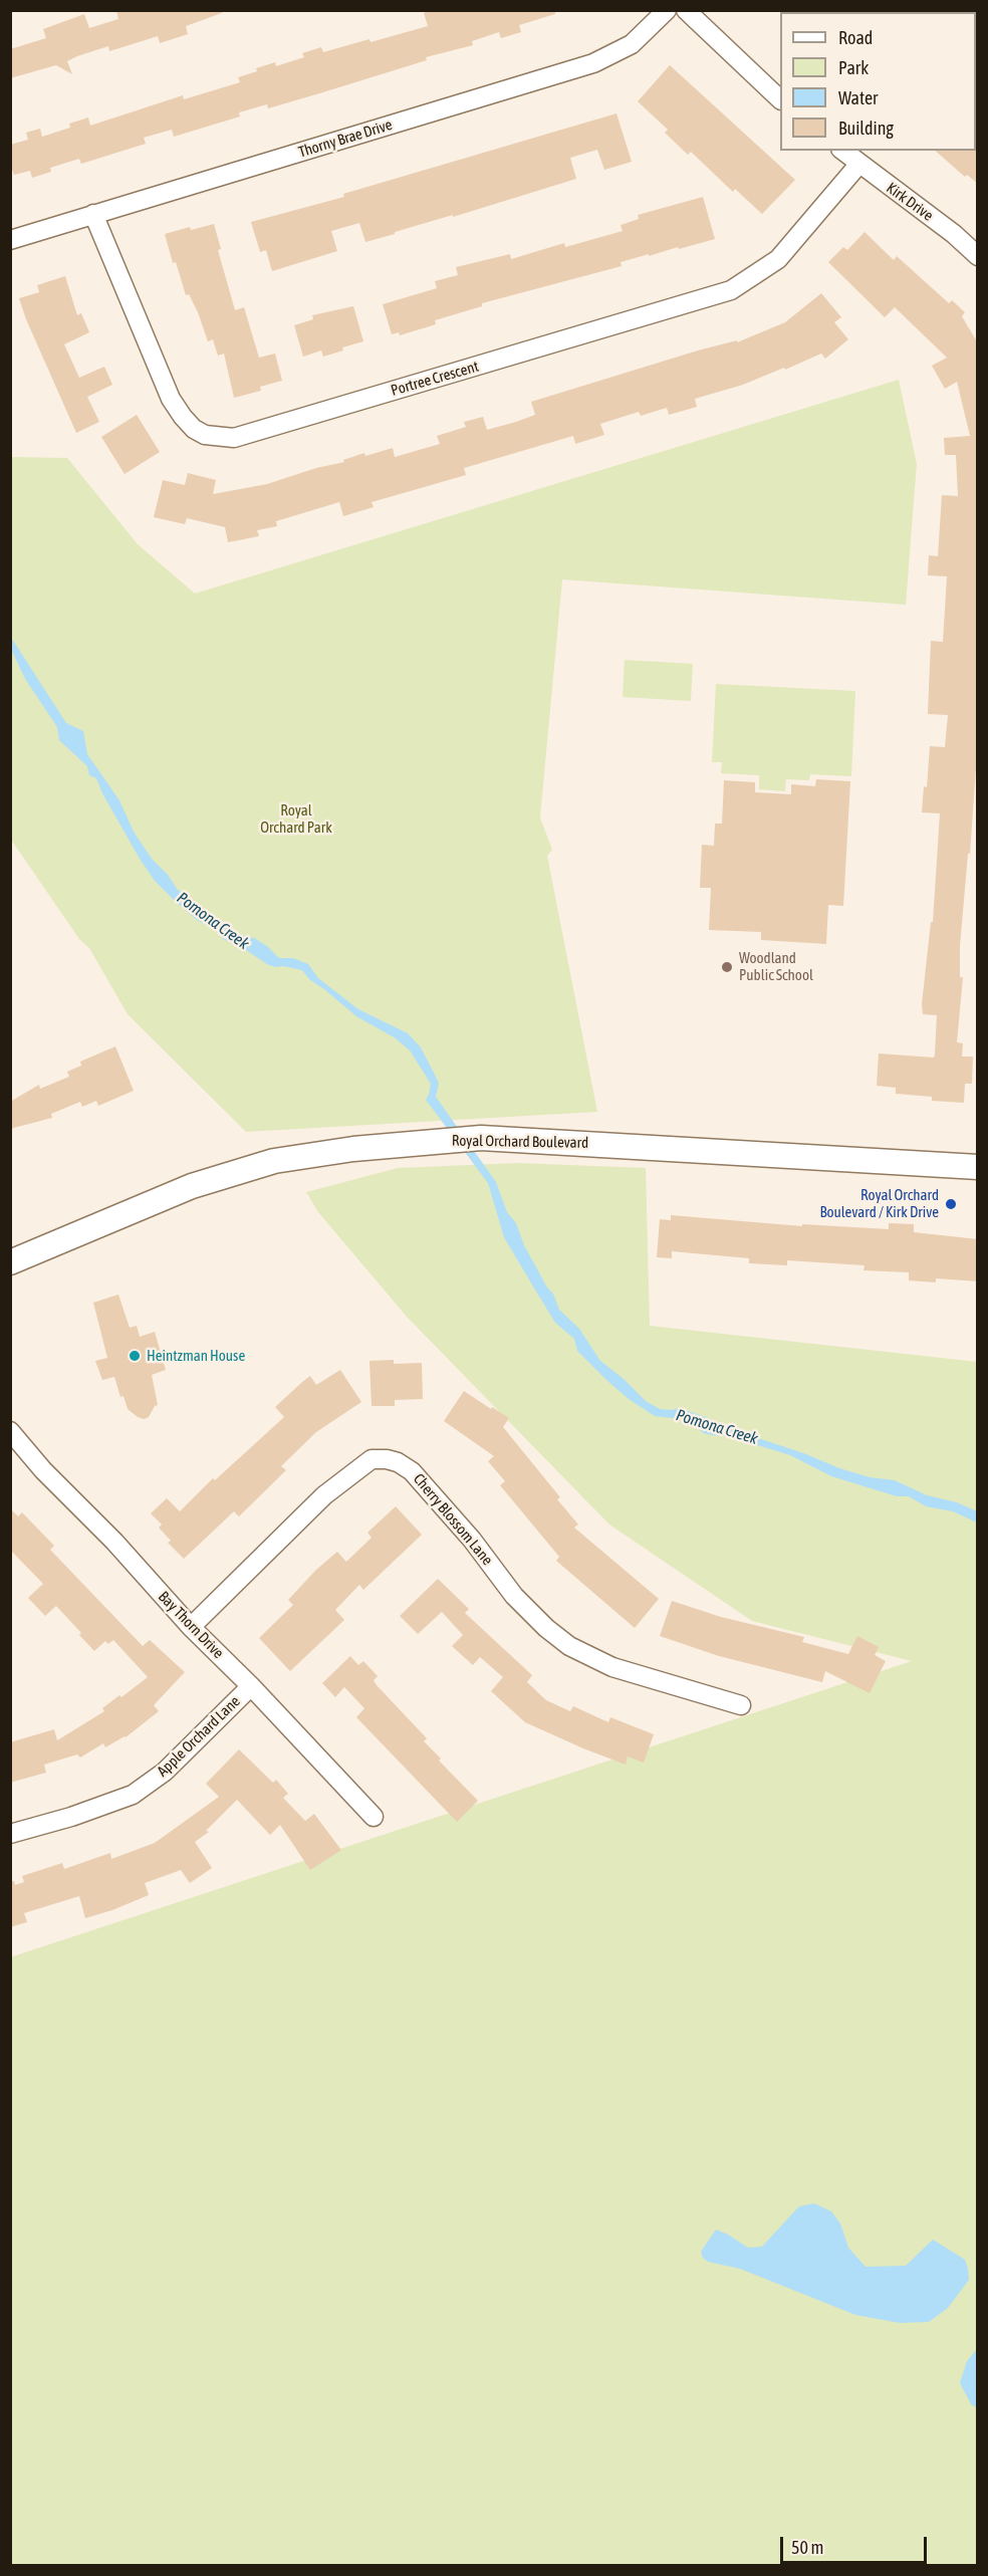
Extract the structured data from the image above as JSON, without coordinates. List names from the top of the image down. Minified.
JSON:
{"streets":{"street":["Thorny Brae Drive","Kirk Drive","Portree Crescent","Royal Orchard Boulevard","Cherry Blossom Lane","Bay Thorn Drive","Apple Orchard Lane"]},"crossings":[["Thorny Brae Drive","Portree Crescent"],["Kirk Drive","Portree Crescent"],["Cherry Blossom Lane","Bay Thorn Drive"],["Bay Thorn Drive","Apple Orchard Lane"]],"water":["Pomona Creek"],"parks":["Royal Orchard Park"],"places":["Woodland Public School","Royal Orchard Boulevard / Kirk Drive","Heintzman House"],"legend":["Road","Park","Water","Building"],"scale_bar":"50 m"}
